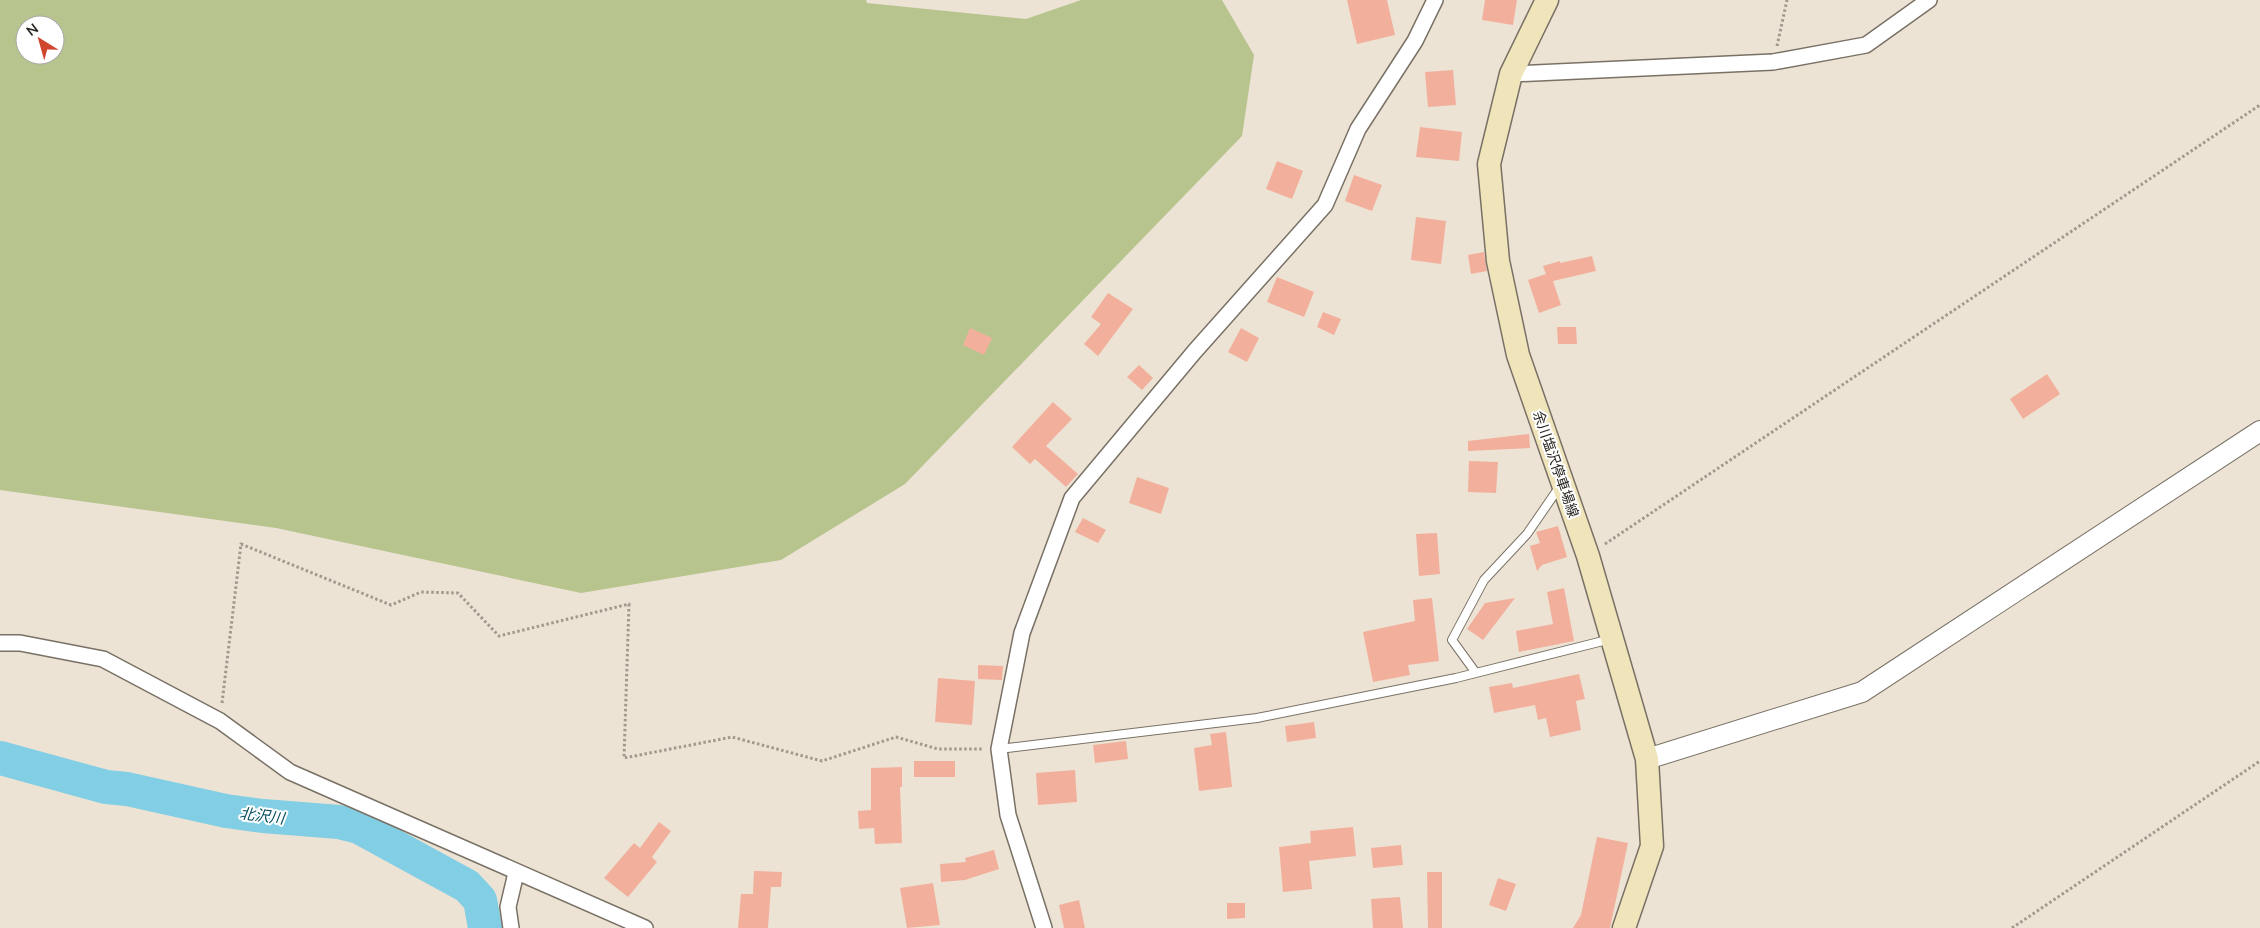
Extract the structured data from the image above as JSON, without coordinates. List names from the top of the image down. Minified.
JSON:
{"streets":{"main road":["余川塩沢停車場線"]},"water":["北沢川"],"north":"top left"}
